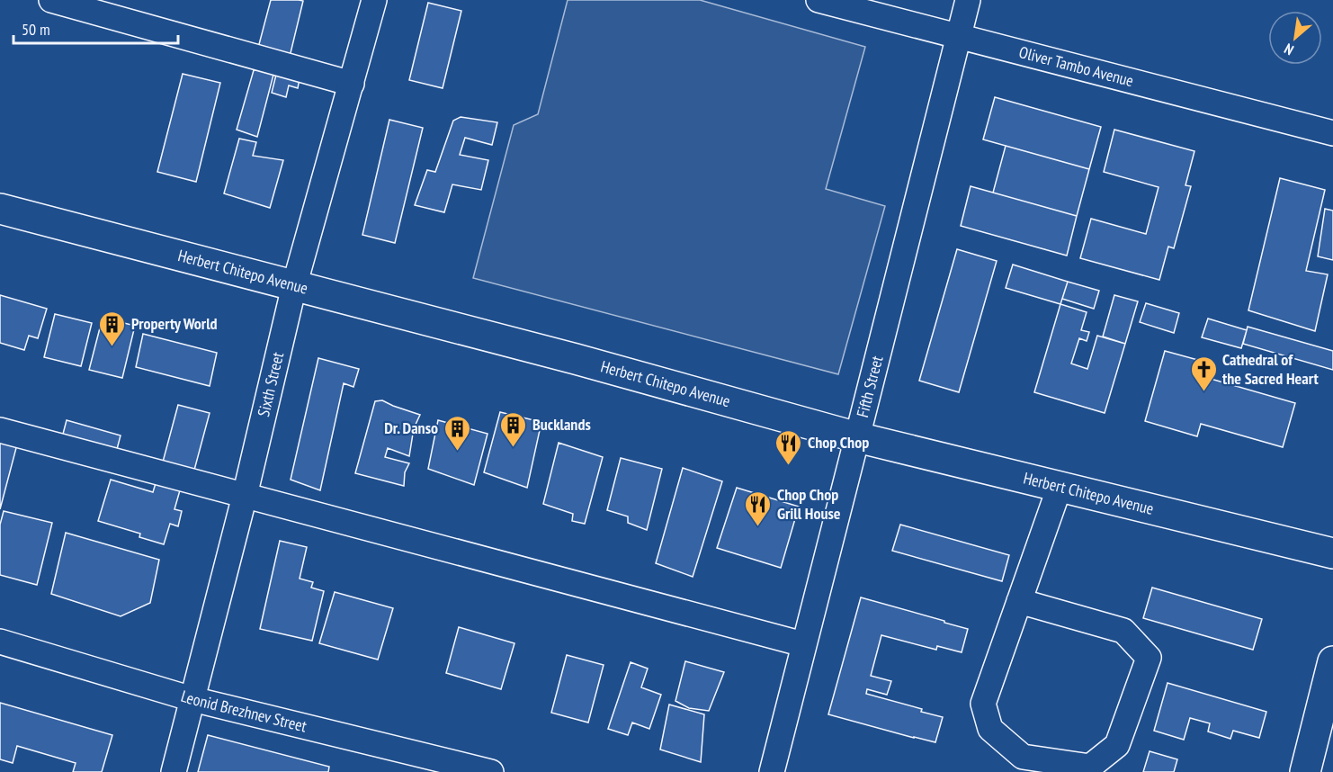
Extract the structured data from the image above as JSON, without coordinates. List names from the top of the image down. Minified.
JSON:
{"streets":{"main road":["Herbert Chitepo Avenue"],"street":["Oliver Tambo Avenue","Sixth Street","Fifth Street","Leonid Brezhnev Street"]},"crossings":[["Oliver Tambo Avenue","Fifth Street"],["Herbert Chitepo Avenue","Sixth Street"],["Herbert Chitepo Avenue","Fifth Street"],["Sixth Street","Leonid Brezhnev Street"]],"places":{"building":["Property World","Bucklands","Dr. Danso"],"church":["Cathedral of the Sacred Heart"],"restaurant":["Chop Chop","Chop Chop Grill House"]},"scale_bar":"50 m","north":"bottom left"}
